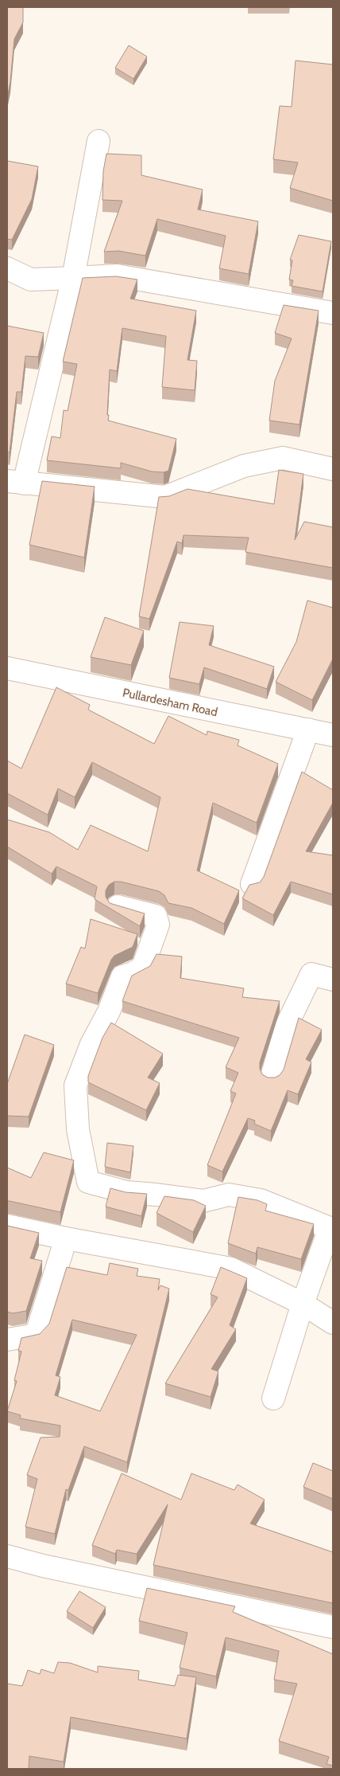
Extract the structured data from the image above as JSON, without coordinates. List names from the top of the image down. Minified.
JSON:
{"streets":{"street":["Pullardesham Road"]}}
